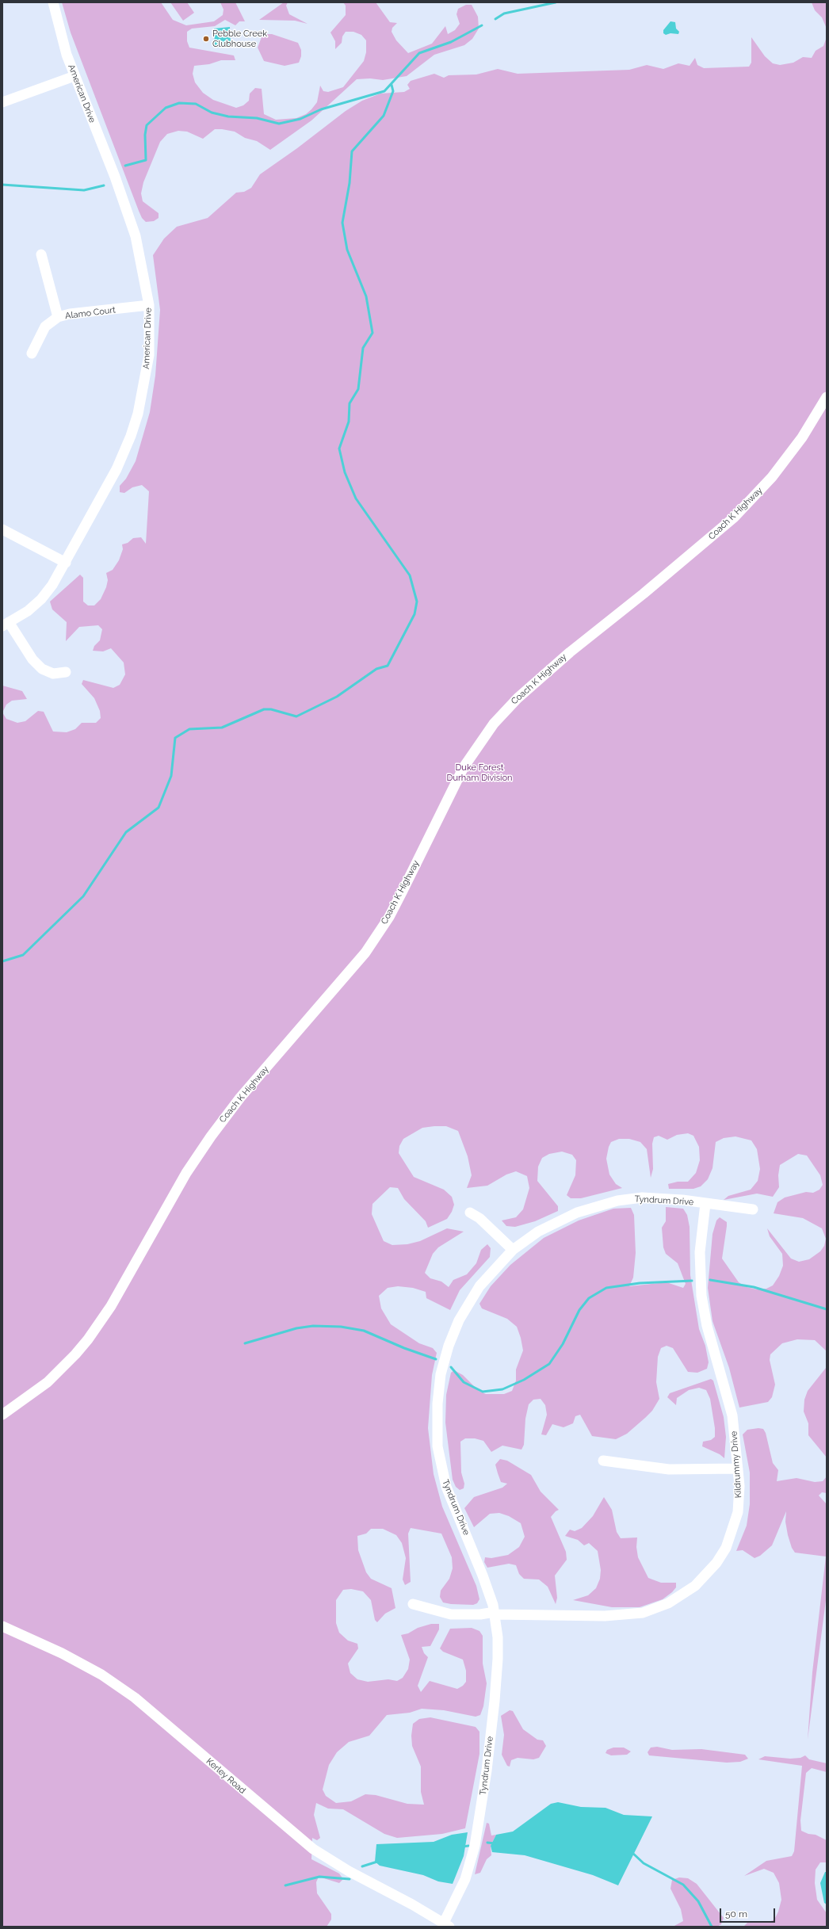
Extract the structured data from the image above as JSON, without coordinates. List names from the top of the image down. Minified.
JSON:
{"streets":{"street":["American Drive","Alamo Court","Coach K Highway","Tyndrum Drive","Kildrummy Drive","Kerley Road"]},"crossings":[["American Drive","Alamo Court"],["Tyndrum Drive","Kildrummy Drive"],["Tyndrum Drive","Kerley Road"]],"parks":["Duke Forest Durham Division"],"places":["Pebble Creek Clubhouse"],"scale_bar":"50 m"}
